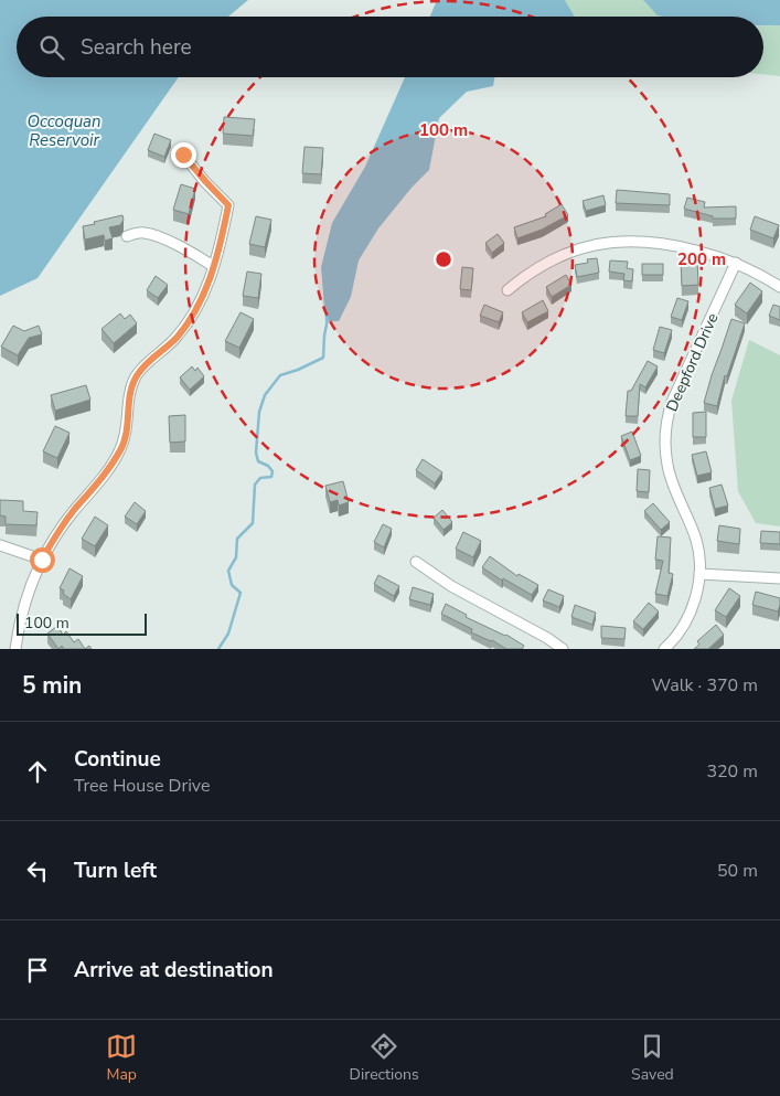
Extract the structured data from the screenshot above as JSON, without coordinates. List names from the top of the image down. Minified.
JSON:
{"streets":{"street":["Deepford Drive"]},"water":["Occoquan Reservoir"],"scale_bar":"100 m","page":{"search":"Search here","scale":"100 m","heading":["5 min","Walk · 370 m"],"list":[["Continue","Tree House Drive","320 m"],["Turn left","50 m"],"Arrive at destination"],"nav":["Map","Directions","Saved"]},"rings":["100 m","200 m"]}
